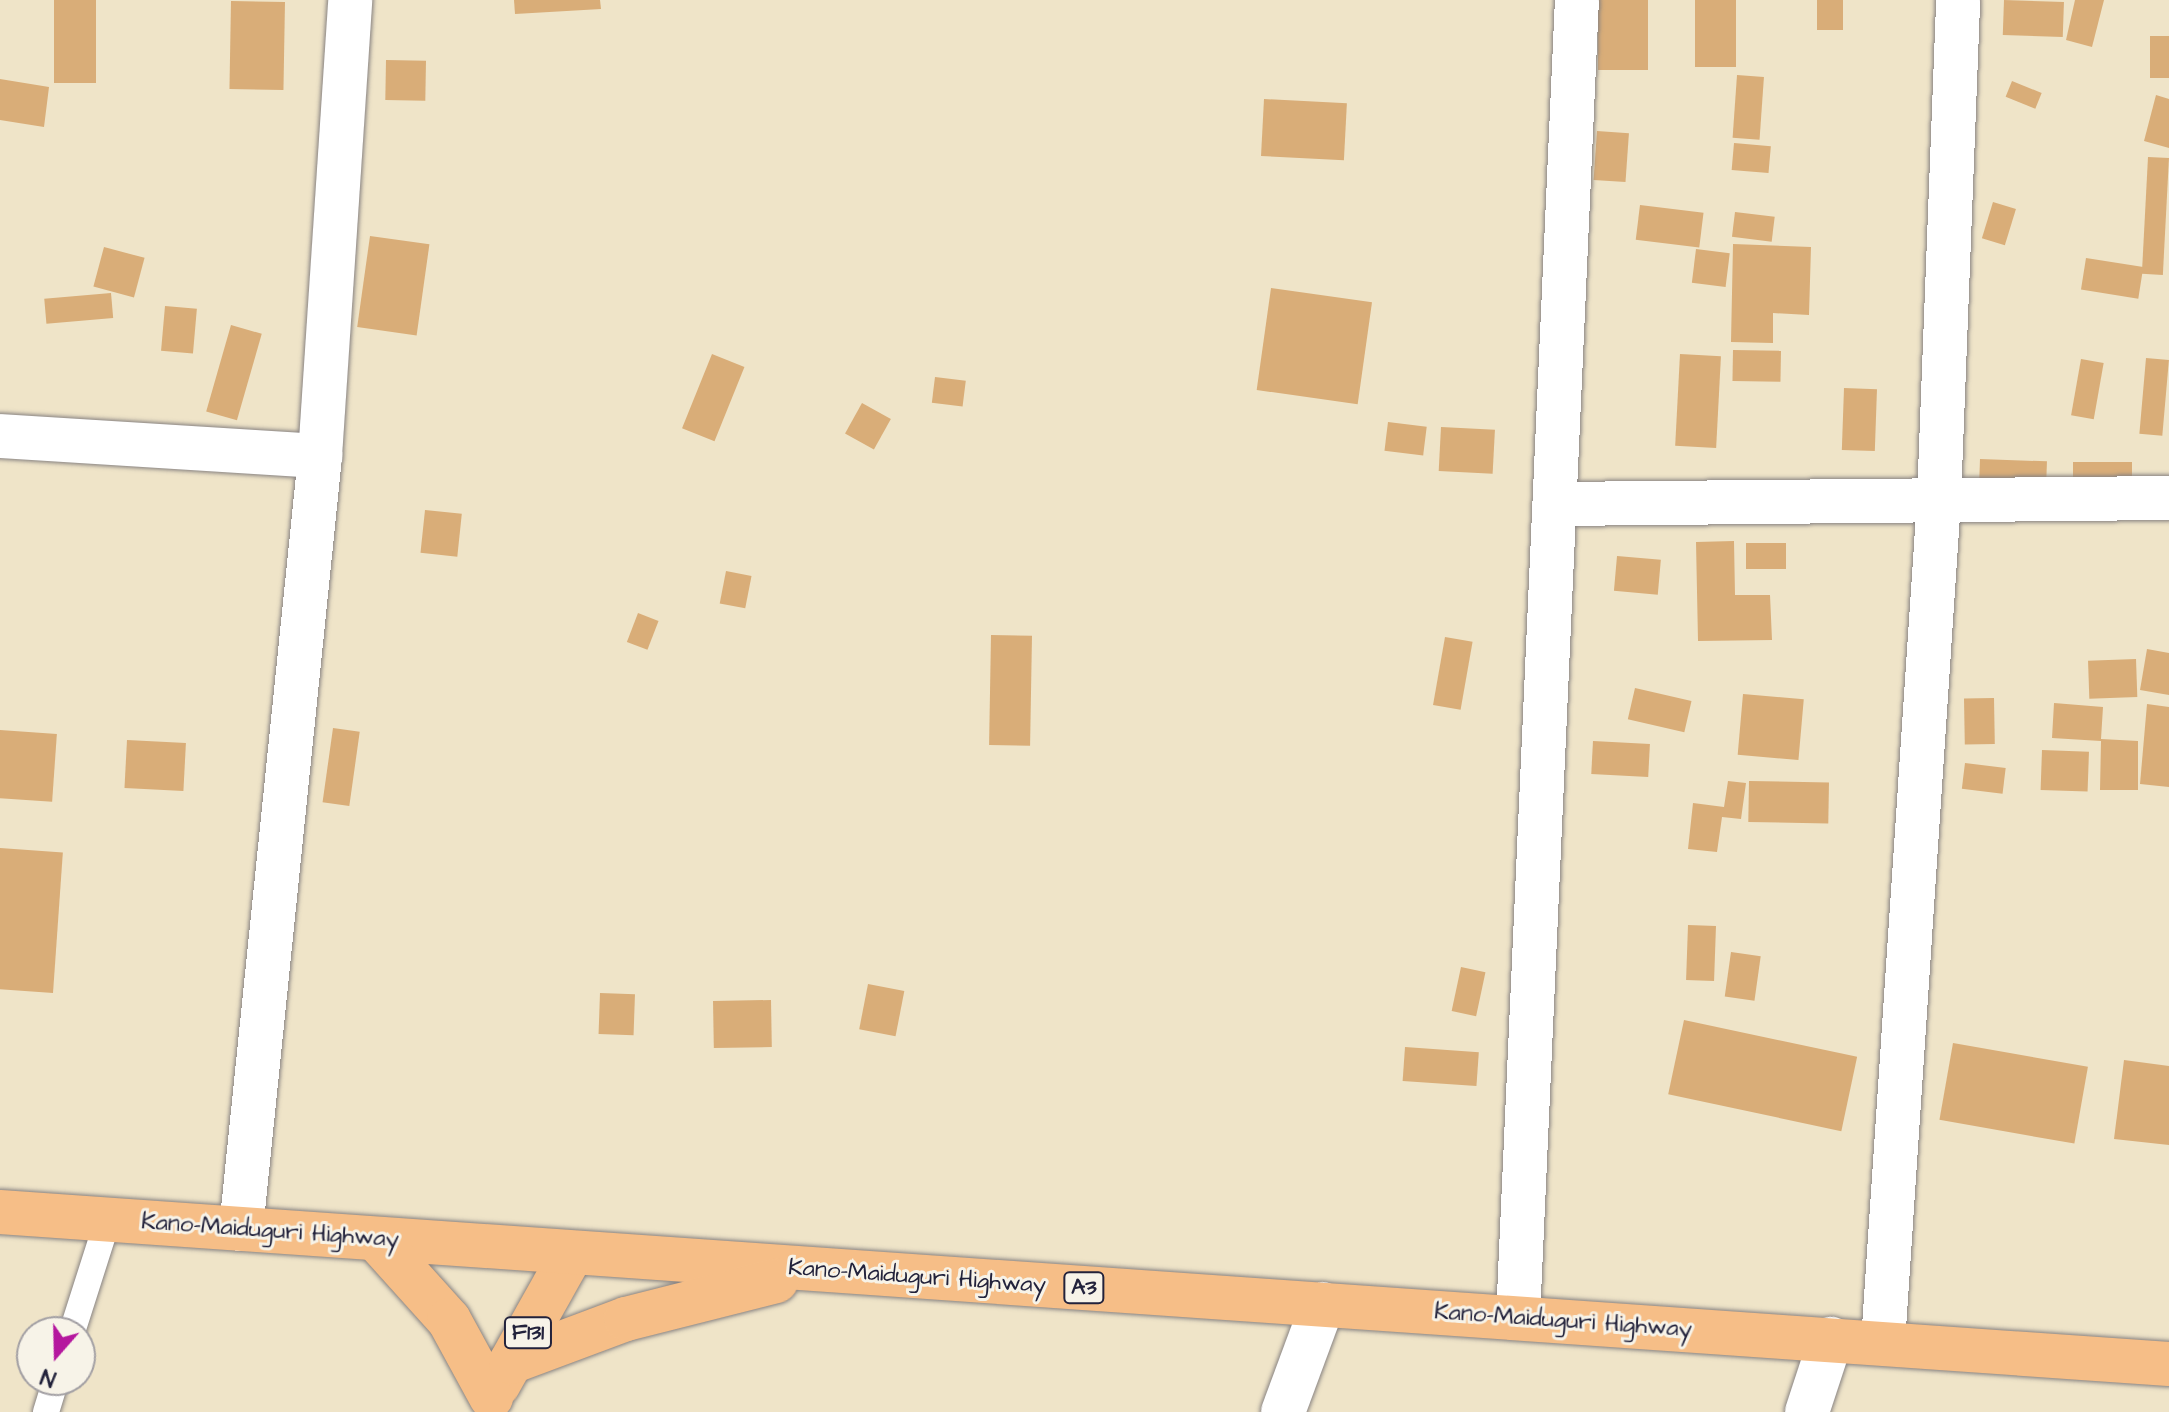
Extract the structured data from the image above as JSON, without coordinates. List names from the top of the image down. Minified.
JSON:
{"streets":{"main road":["Kano-Maiduguri Highway","A3","F131"]},"crossings":[["Kano-Maiduguri Highway","F131"]],"north":"bottom"}
